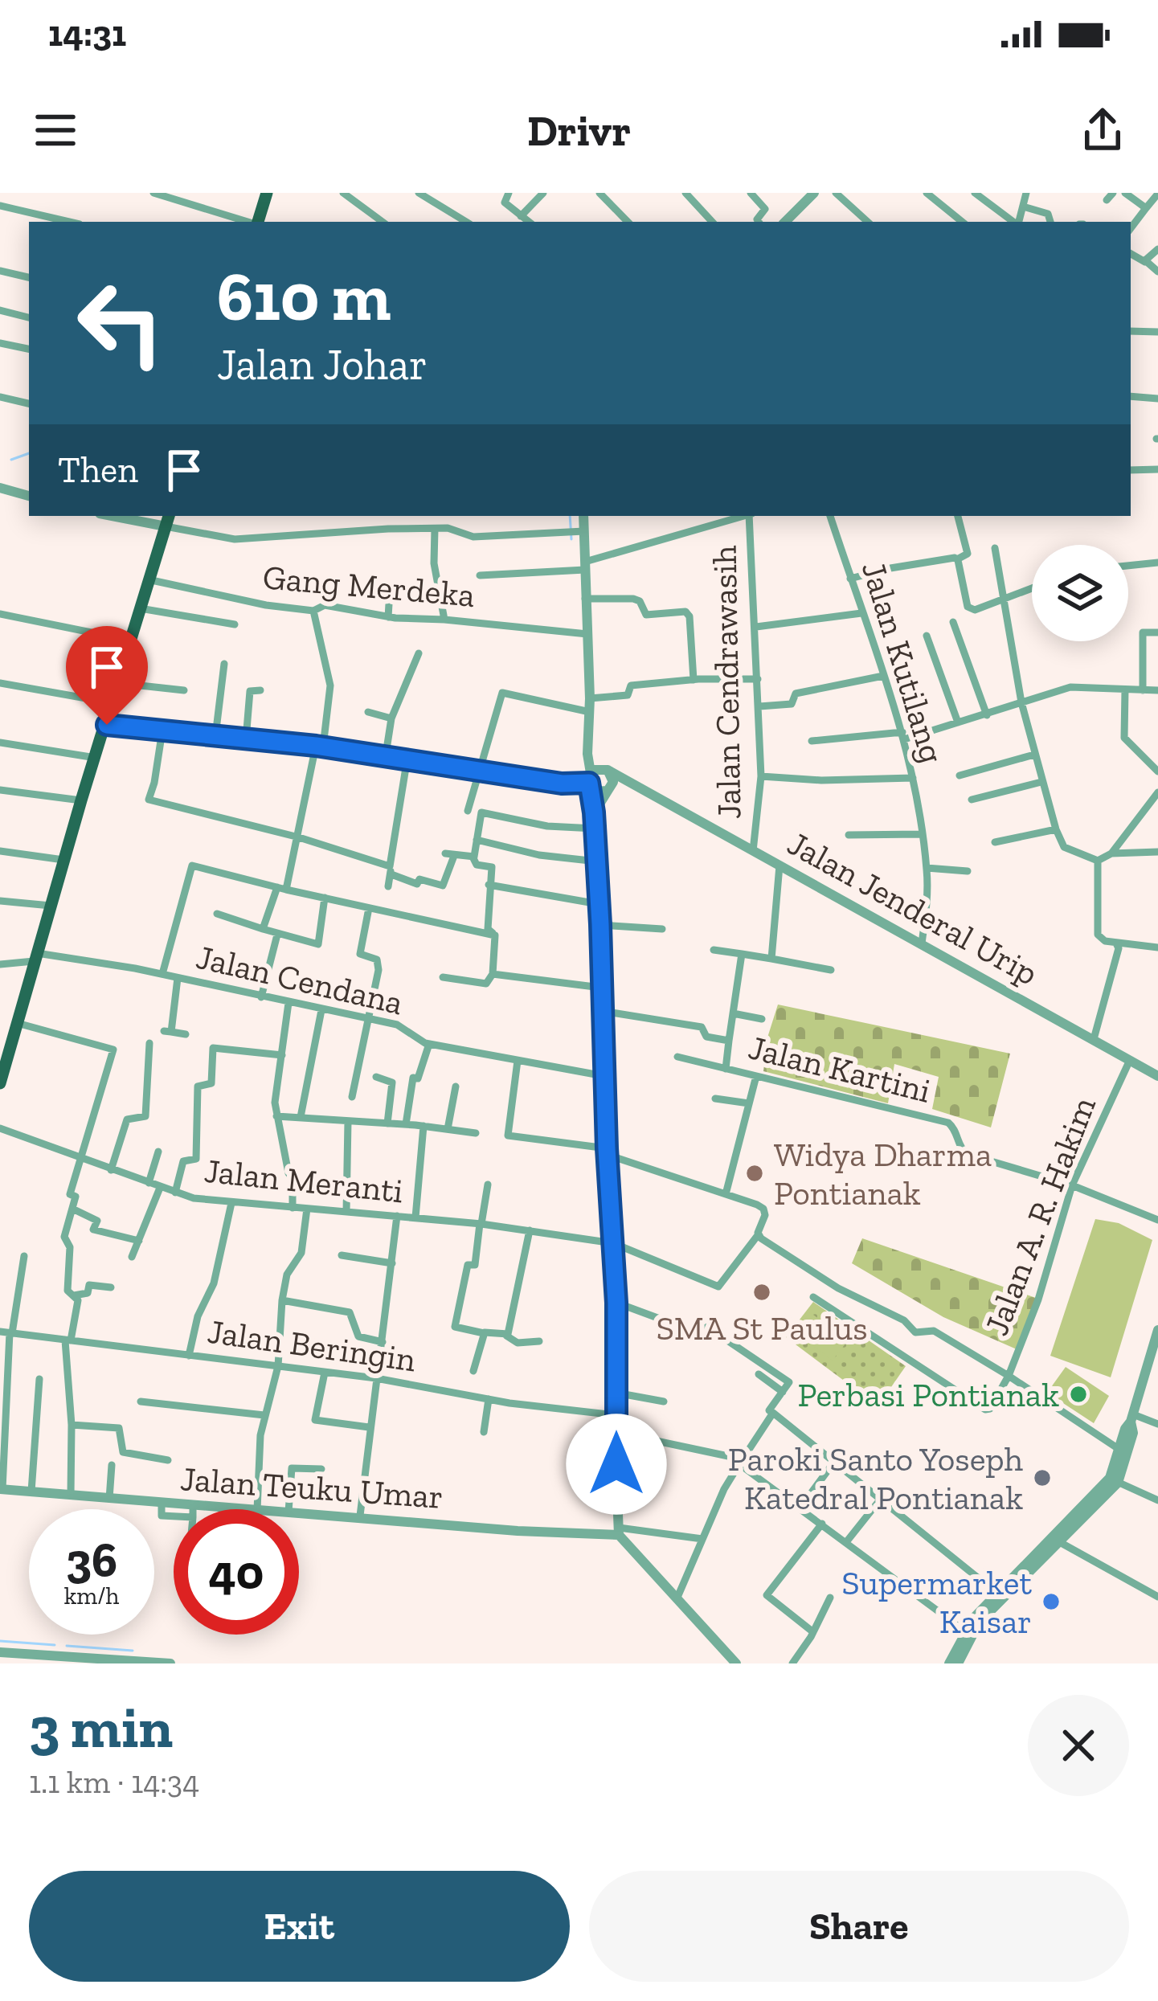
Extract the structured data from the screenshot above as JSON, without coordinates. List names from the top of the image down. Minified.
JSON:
{"streets":{"street":["Gang Merdeka","Jalan Kutilang","Jalan Cendrawasih","Jalan Jenderal Urip","Jalan Cendana","Jalan Kartini","Jalan Meranti","Jalan A. R. Hakim","Jalan Beringin","Jalan Teuku Umar"]},"crossings":[["Jalan Kutilang","Jalan Jenderal Urip"],["Jalan Cendrawasih","Jalan Jenderal Urip"],["Jalan Jenderal Urip","Jalan A. R. Hakim"],["Jalan Kartini","Jalan A. R. Hakim"]],"places":["Widya Dharma Pontianak","SMA St Paulus","Perbasi Pontianak","Paroki Santo Yoseph Katedral Pontianak","Supermarket Kaisar"],"page":{"status":"14:31","header":"Drivr","turn":["610 m","Jalan Johar"],"then":"Then","speed":"36 km/h","limit":"40","heading":["3 min","1.1 km · 14:34"],"buttons":["Exit","Share"]}}
